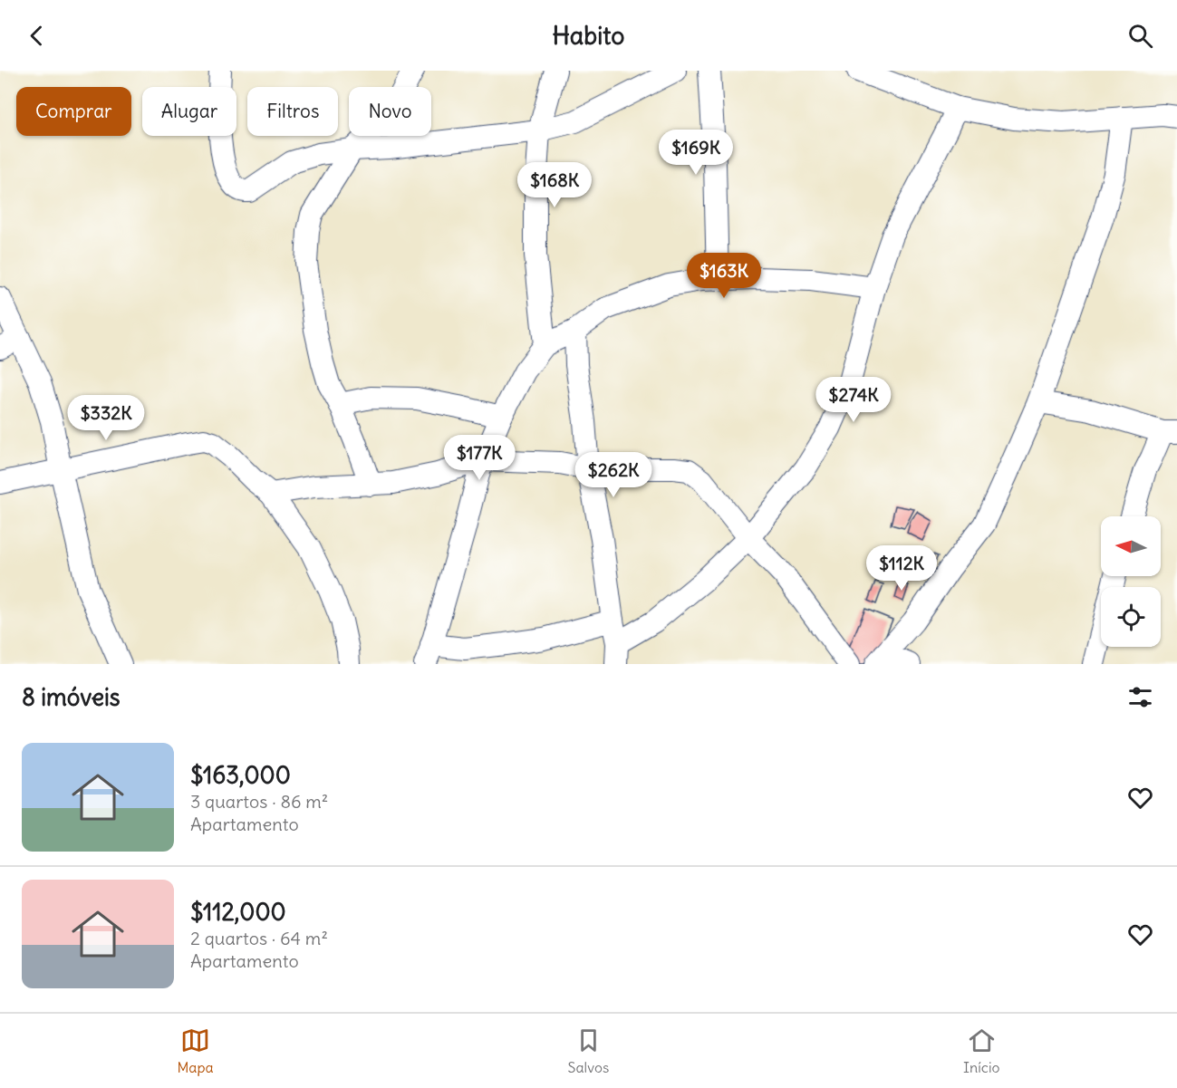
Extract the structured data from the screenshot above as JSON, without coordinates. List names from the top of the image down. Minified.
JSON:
{"north":"left","page":{"header":"Habito","chip":["Comprar","Alugar","Filtros","Novo"],"price":["$169K","$168K","$163K","$274K","$332K","$177K","$262K","$112K"],"heading":"8 imóveis","list":[{"name":"$163,000","note":"3 quartos · 86 m² · Apartamento"},{"name":"$112,000","note":"2 quartos · 64 m² · Apartamento"}],"tabs":["Mapa","Salvos","Início"]}}
